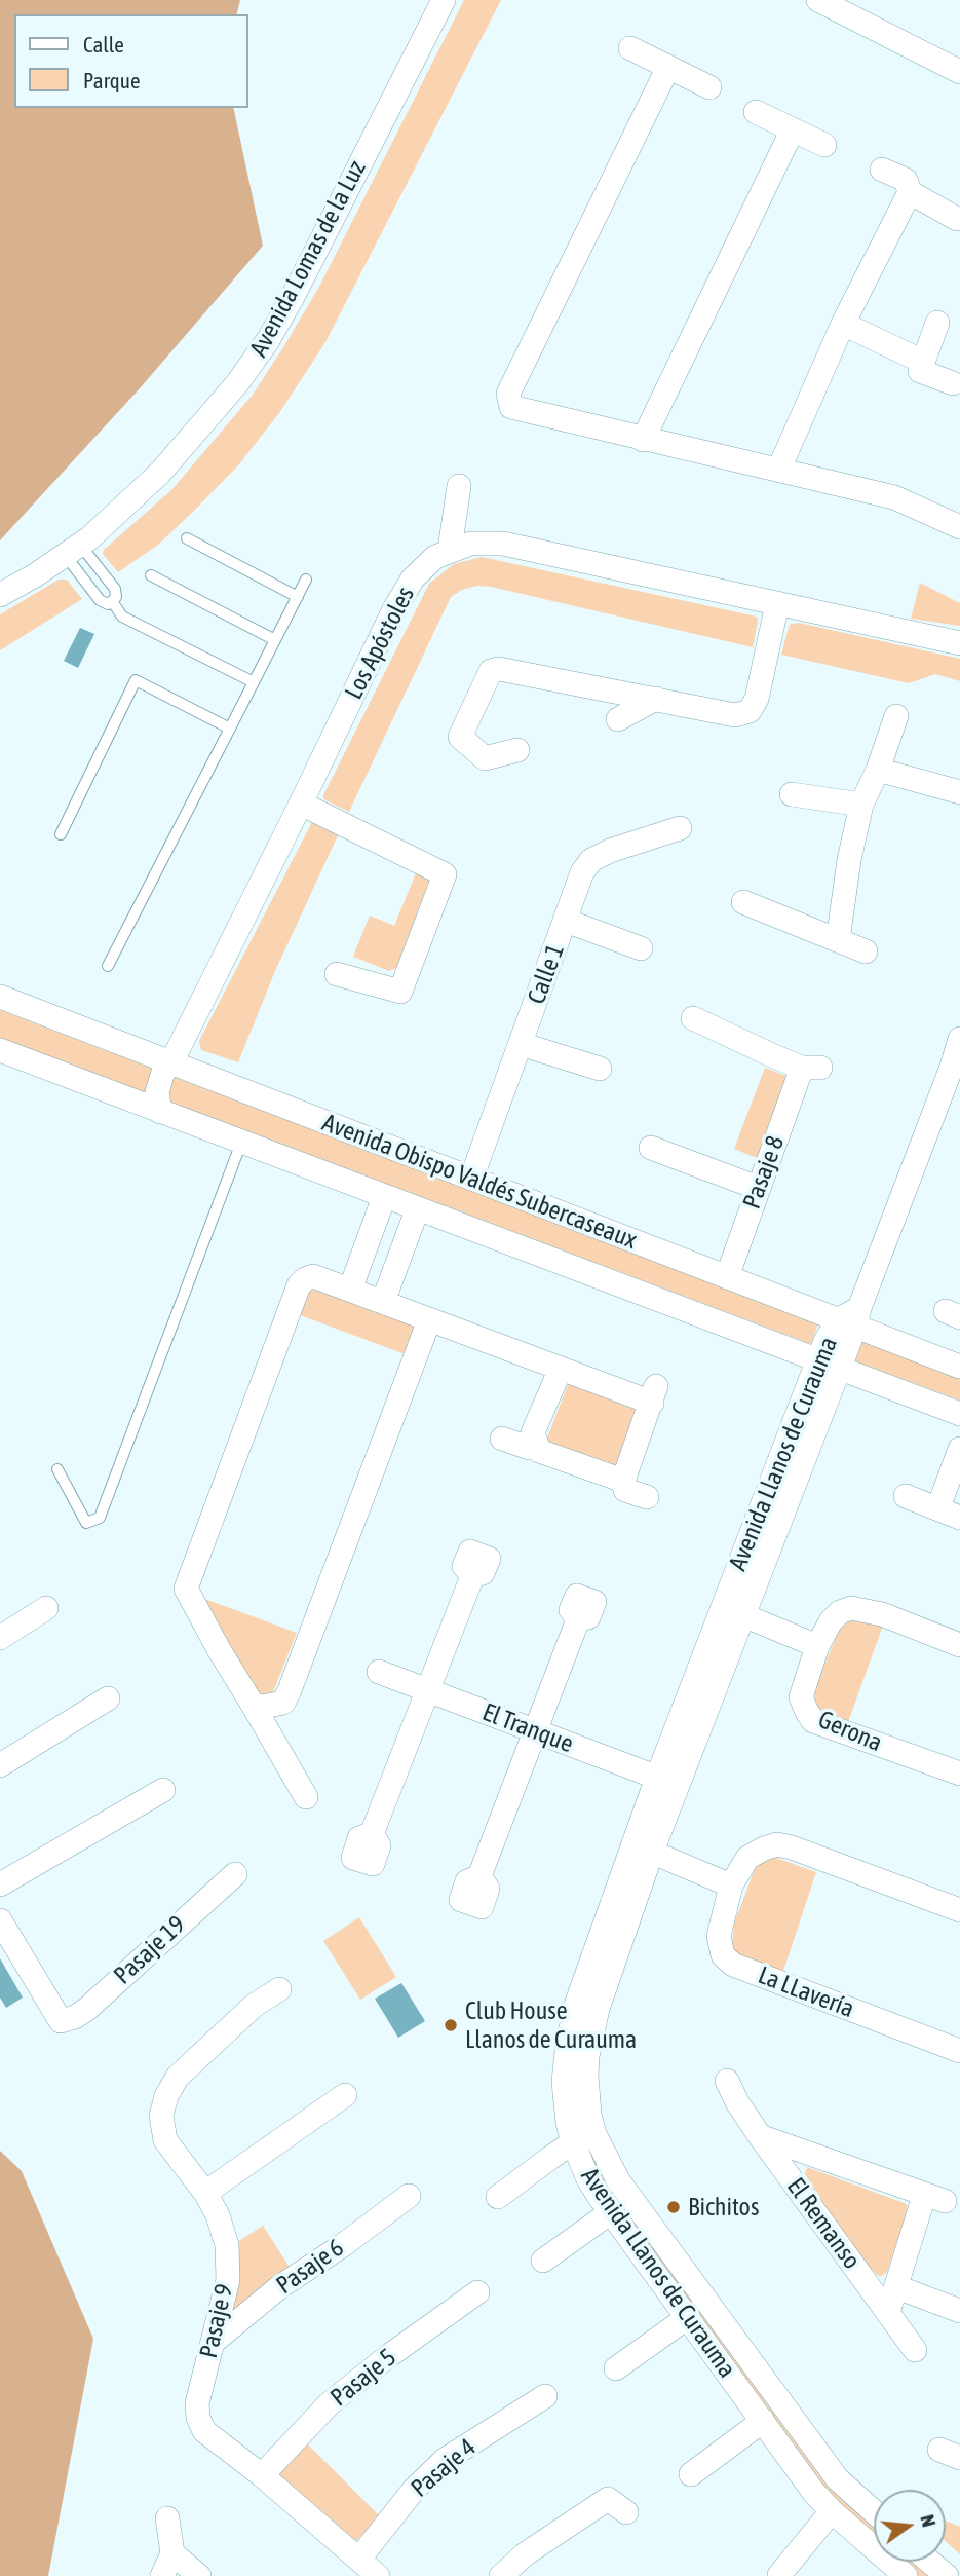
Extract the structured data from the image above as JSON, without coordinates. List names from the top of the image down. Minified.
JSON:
{"streets":{"street":["Avenida Lomas de la Luz","Los Apóstoles","Calle 1","Pasaje 8","Avenida Obispo Valdés Subercaseaux","Avenida Llanos de Curauma","El Tranque","Gerona","Pasaje 19","La LLavería","El Remanso","Pasaje 6","Pasaje 9","Pasaje 5","Pasaje 4"]},"crossings":[["Los Apóstoles","Avenida Obispo Valdés Subercaseaux"],["Calle 1","Avenida Obispo Valdés Subercaseaux"],["Pasaje 8","Avenida Obispo Valdés Subercaseaux"],["Avenida Obispo Valdés Subercaseaux","Avenida Llanos de Curauma"],["Avenida Llanos de Curauma","El Tranque"],["Pasaje 6","Pasaje 9"],["Pasaje 9","Pasaje 5"]],"places":["Club House Llanos de Curauma","Bichitos"],"legend":["Calle","Parque"],"north":"right"}
